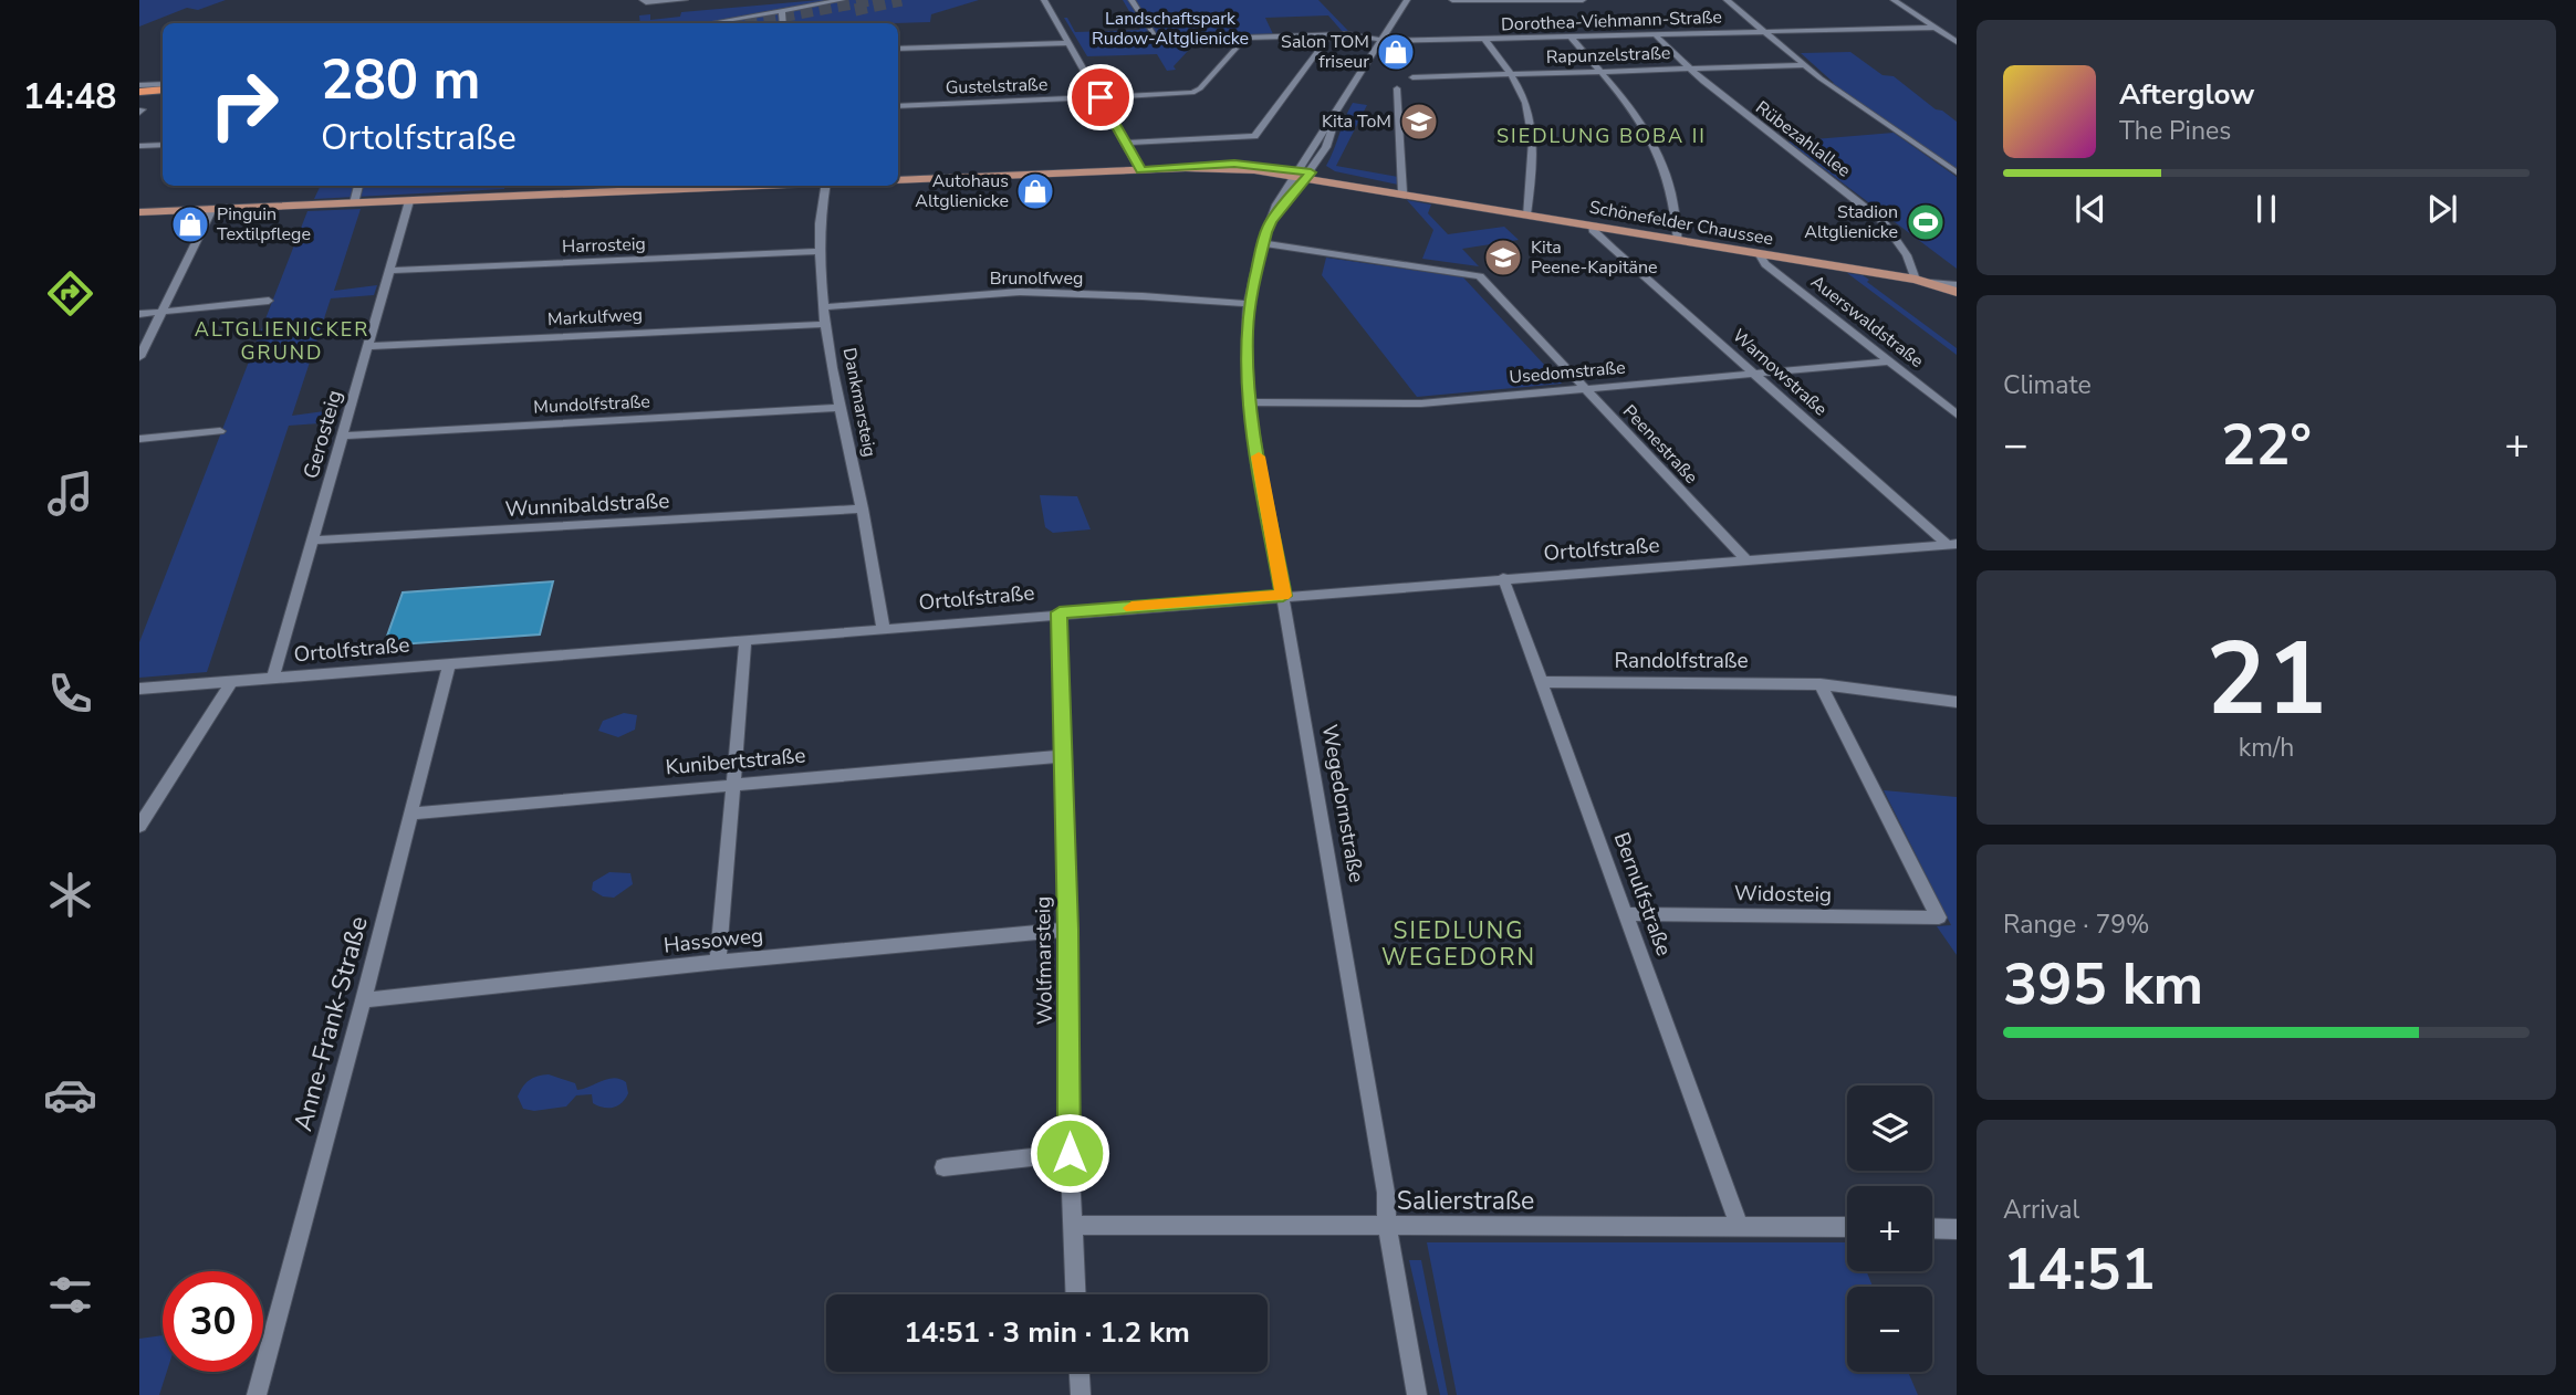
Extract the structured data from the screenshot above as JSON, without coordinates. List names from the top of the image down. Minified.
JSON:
{"streets":{"main road":["Schönefelder Chaussee"],"street":["Dorothea-Viehmann-Straße","Rapunzelstraße","Gustelstraße","Rübezahlallee","Harrosteig","Brunolfweg","Markulfweg","Auerswaldstraße","Usedomstraße","Warnowstraße","Dankmarsteig","Mundolfstraße","Gerosteig","Peenestraße","Wunnibaldstraße","Ortolfstraße","Randolfstraße","Kunibertstraße","Wegedornstraße","Bernulfstraße","Widosteig","Hassoweg","Wolfmarsteig","Anne-Frank-Straße","Salierstraße"]},"crossings":[["Dorothea-Viehmann-Straße","Gustelstraße"],["Dorothea-Viehmann-Straße","Rübezahlallee"],["Dorothea-Viehmann-Straße","Wegedornstraße"],["Rapunzelstraße","Rübezahlallee"],["Rübezahlallee","Schönefelder Chaussee"],["Schönefelder Chaussee","Auerswaldstraße"],["Schönefelder Chaussee","Warnowstraße"],["Schönefelder Chaussee","Wegedornstraße"],["Harrosteig","Dankmarsteig"],["Harrosteig","Gerosteig"],["Brunolfweg","Dankmarsteig"],["Brunolfweg","Wegedornstraße"],["Markulfweg","Dankmarsteig"],["Markulfweg","Gerosteig"],["Auerswaldstraße","Usedomstraße"],["Usedomstraße","Warnowstraße"],["Usedomstraße","Peenestraße"],["Usedomstraße","Wegedornstraße"],["Warnowstraße","Ortolfstraße"],["Dankmarsteig","Mundolfstraße"],["Dankmarsteig","Wunnibaldstraße"],["Dankmarsteig","Ortolfstraße"],["Mundolfstraße","Gerosteig"],["Gerosteig","Wunnibaldstraße"],["Gerosteig","Ortolfstraße"],["Peenestraße","Ortolfstraße"],["Peenestraße","Wegedornstraße"],["Ortolfstraße","Wegedornstraße"],["Ortolfstraße","Bernulfstraße"],["Ortolfstraße","Wolfmarsteig"],["Ortolfstraße","Anne-Frank-Straße"],["Randolfstraße","Bernulfstraße"],["Randolfstraße","Widosteig"],["Kunibertstraße","Wolfmarsteig"],["Kunibertstraße","Anne-Frank-Straße"],["Wegedornstraße","Salierstraße"],["Bernulfstraße","Widosteig"],["Bernulfstraße","Salierstraße"],["Hassoweg","Wolfmarsteig"],["Hassoweg","Anne-Frank-Straße"],["Wolfmarsteig","Salierstraße"]],"districts":["SIEDLUNG BOBA II","ALTGLIENICKER GRUND","SIEDLUNG WEGEDORN"],"parks":["Landschaftspark Rudow-Altglienicke"],"places":{"shop":["Salon TOM friseur","Autohaus Altglienicke","Pinguin Textilpflege"],"school or university":["Kita ToM","Kita Peene-Kapitäne"],"sports":["Stadion Altglienicke"]},"page":{"tabs":"14:48","turn":["280 m","Ortolfstraße"],"song":["Afterglow","The Pines"],"tile":["Climate",["21","km/h"],["Range · 79%","395 km"],["Arrival","14:51"]],"heat":["−","22°","+"],"map_buttons":["+","−"],"limit":"30","trip":"14:51 · 3 min · 1.2 km"}}
